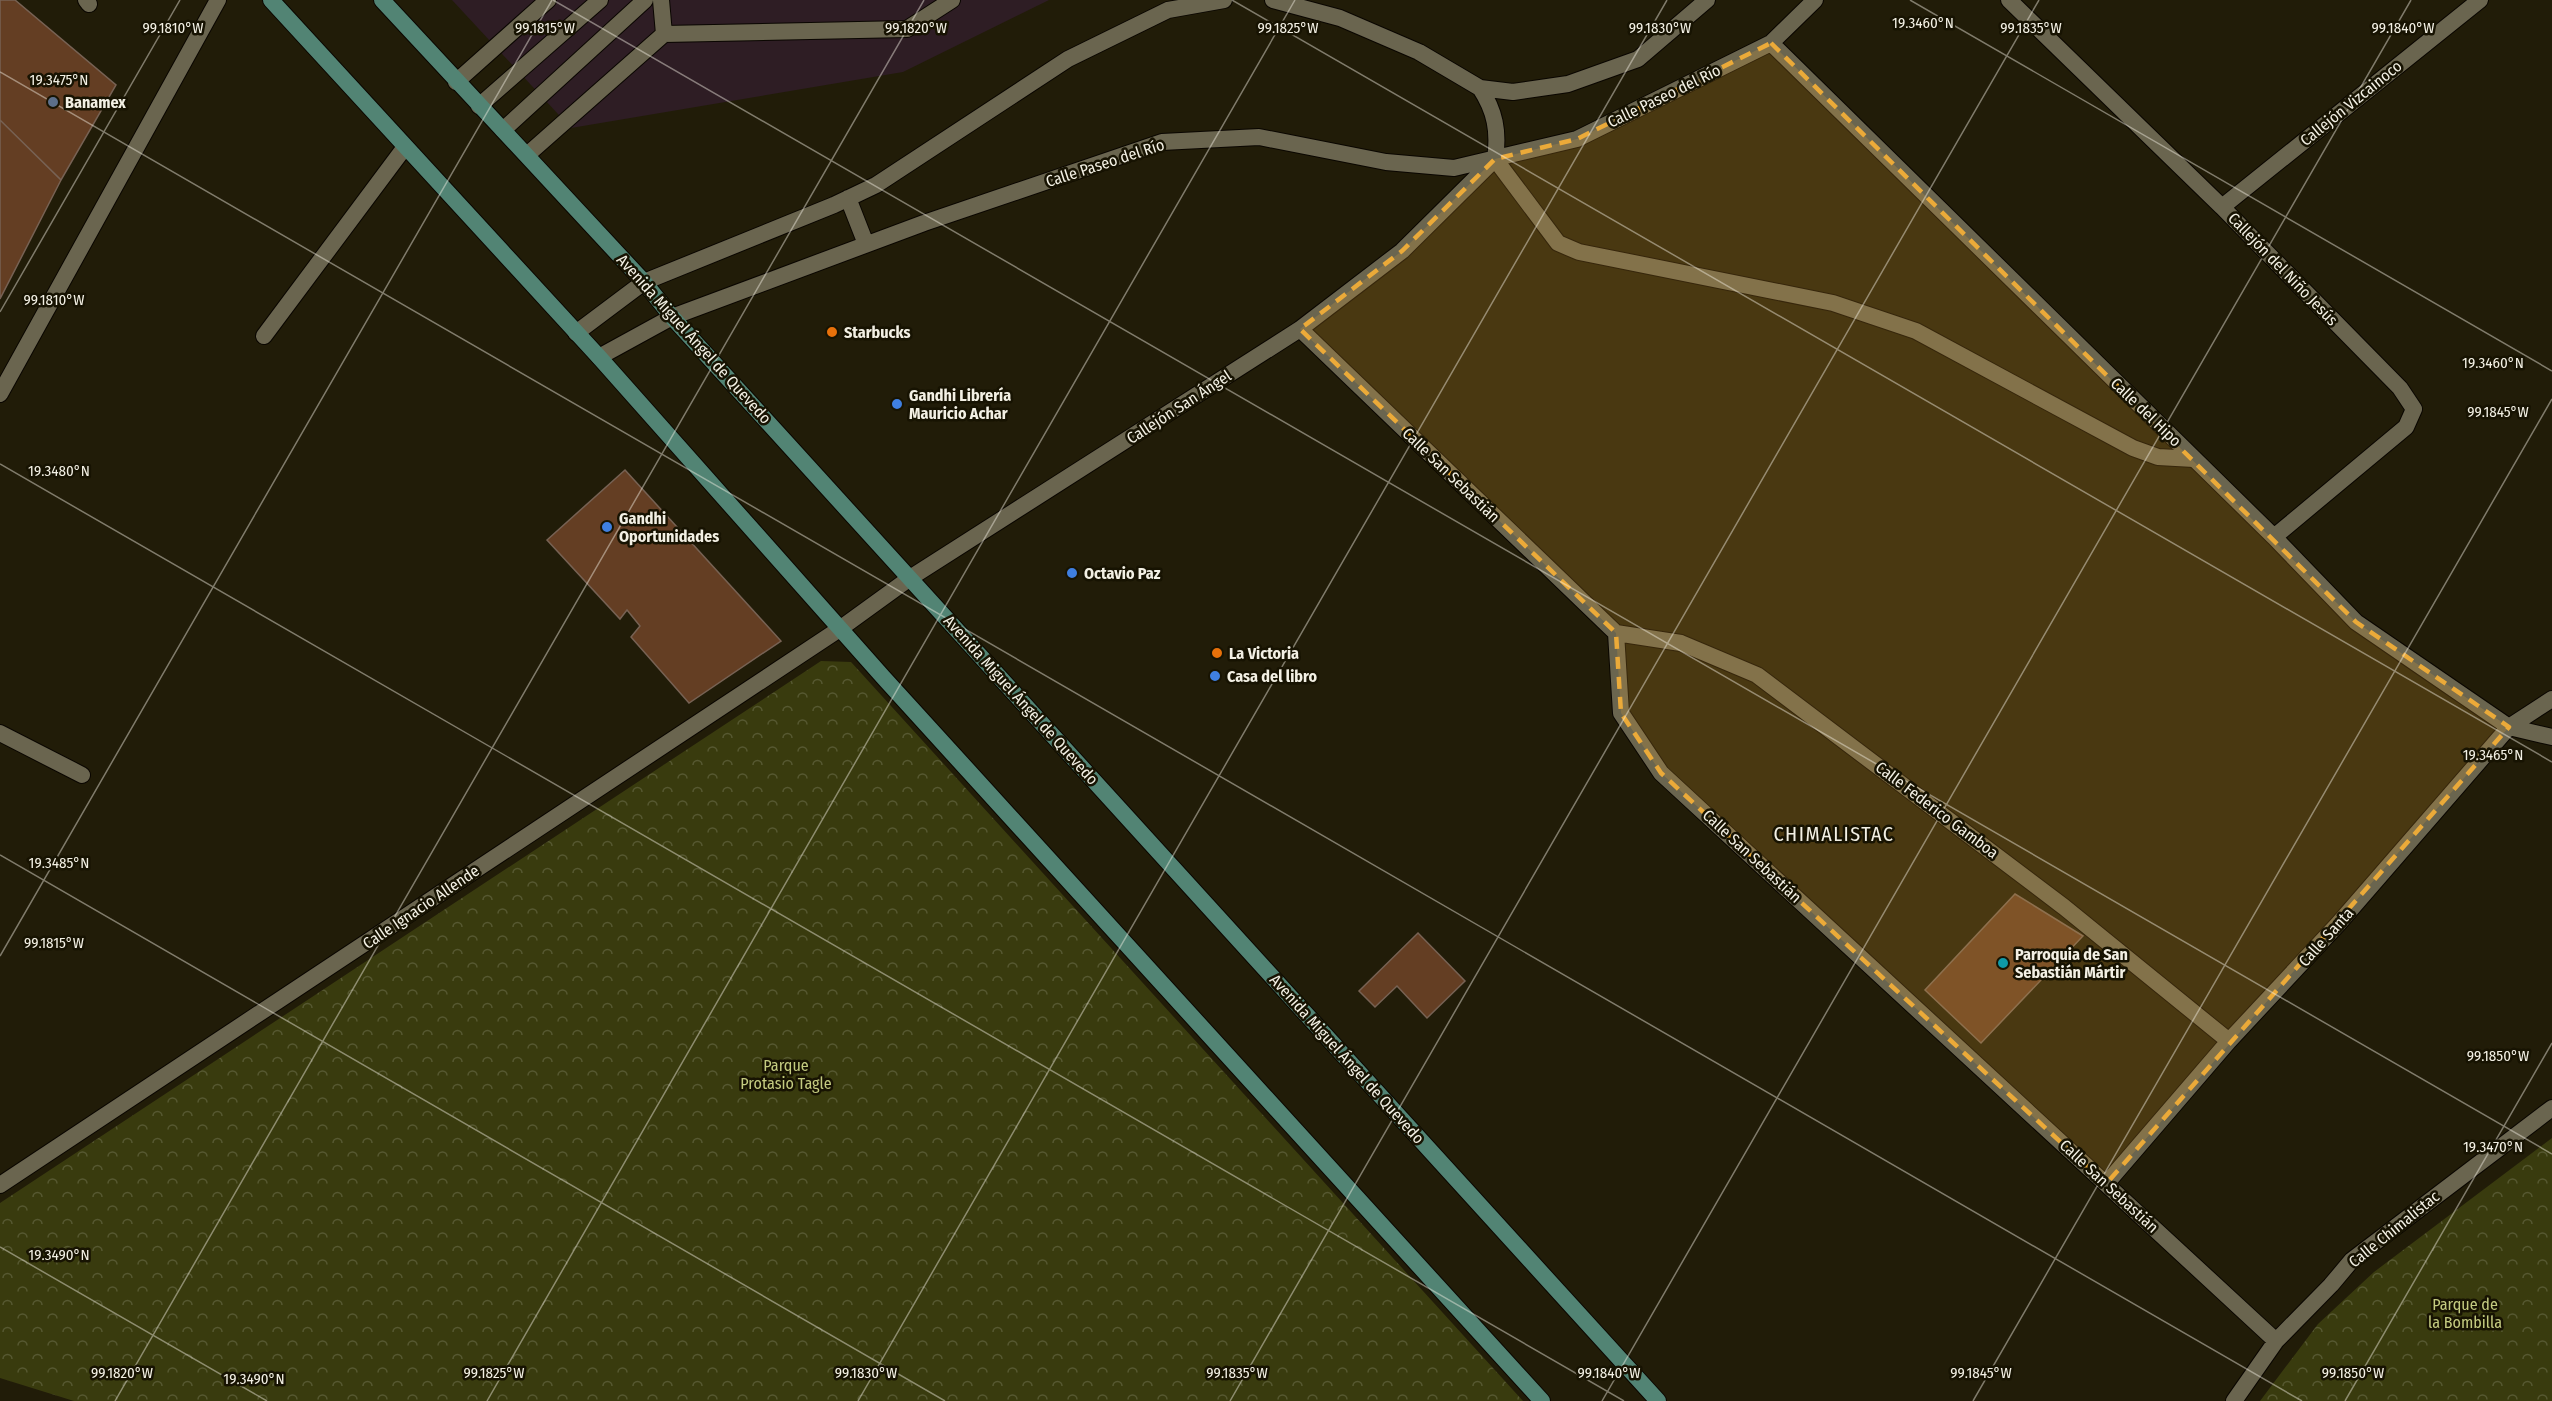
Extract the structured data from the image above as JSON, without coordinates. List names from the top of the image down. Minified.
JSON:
{"streets":{"main road":["Avenida Miguel Ángel de Quevedo"],"street":["Calle Paseo del Río","Callejón Vizcainoco","Callejón del Niño Jesús","Callejón San Ángel","Calle del Hipo","Calle San Sebastián","Calle Federico Gamboa","Calle Ignacio Allende","Calle Santa","Calle Chimalistac"]},"crossings":[["Calle Paseo del Río","Avenida Miguel Ángel de Quevedo"],["Calle Paseo del Río","Callejón San Ángel"],["Calle Paseo del Río","Calle del Hipo"],["Callejón Vizcainoco","Callejón del Niño Jesús"],["Callejón del Niño Jesús","Calle del Hipo"],["Avenida Miguel Ángel de Quevedo","Callejón San Ángel"],["Callejón San Ángel","Calle San Sebastián"],["Callejón San Ángel","Calle Ignacio Allende"],["Calle del Hipo","Calle Santa"],["Calle San Sebastián","Calle Federico Gamboa"],["Calle San Sebastián","Calle Santa"],["Calle San Sebastián","Calle Chimalistac"],["Calle Federico Gamboa","Calle Santa"]],"districts":["CHIMALISTAC"],"parks":["Parque Protasio Tagle","Parque de la Bombilla"],"places":["Banamex","Starbucks","Gandhi Librería Mauricio Achar","Gandhi Oportunidades","Octavio Paz","La Victoria","Casa del libro","Parroquia de San Sebastián Mártir"],"coordinates":["19.3460°N","99.1810°W","99.1820°W","99.1825°W","99.1830°W","99.1815°W","99.1835°W","99.1840°W","19.3475°N","99.1845°W","19.3480°N","19.3465°N","19.3485°N","99.1850°W","19.3470°N","19.3490°N"]}
